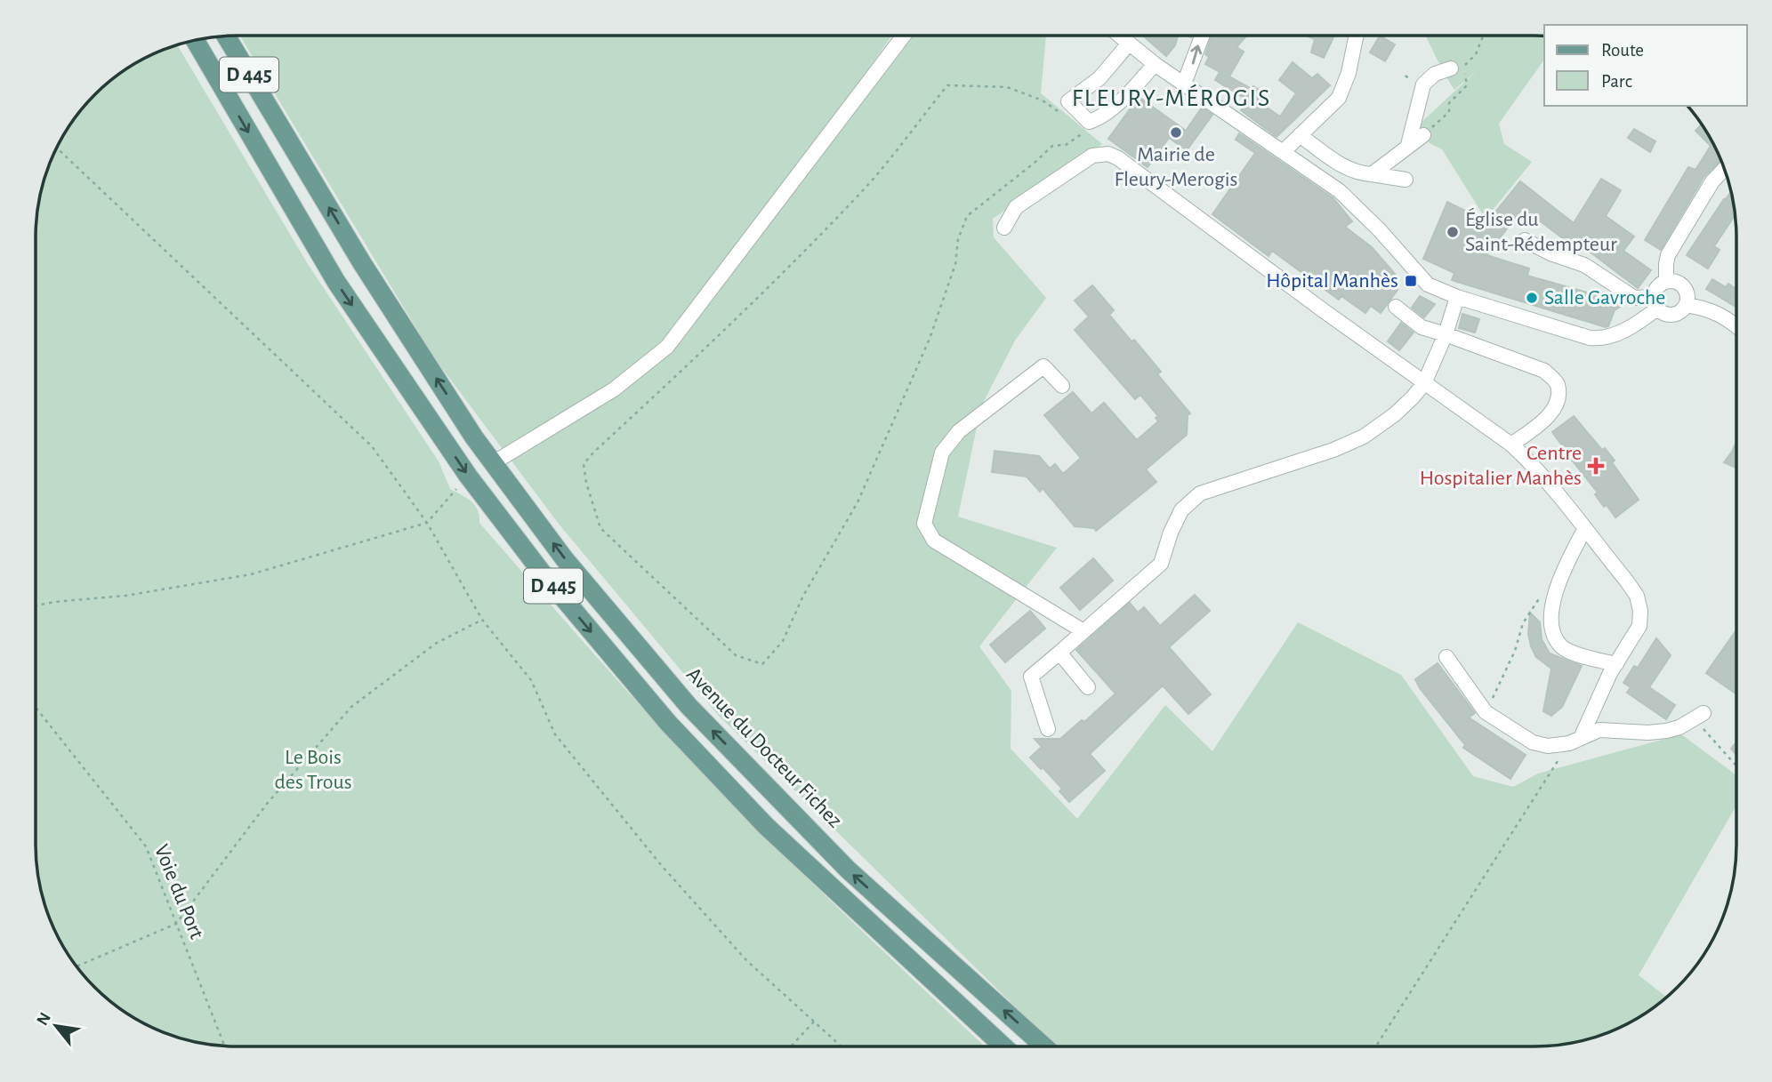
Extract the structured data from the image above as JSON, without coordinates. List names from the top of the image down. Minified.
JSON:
{"streets":{"main road":["D 445","Avenue du Docteur Fichez"],"path":["Voie du Port"]},"districts":["FLEURY-MÉROGIS"],"parks":["Le Bois des Trous"],"places":{"other":["Mairie de Fleury-Merogis","Église du Saint-Rédempteur","Salle Gavroche"],"transit":["Hôpital Manhès"],"health":["Centre Hospitalier Manhès"]},"legend":["Route","Parc"],"north":"top left"}
